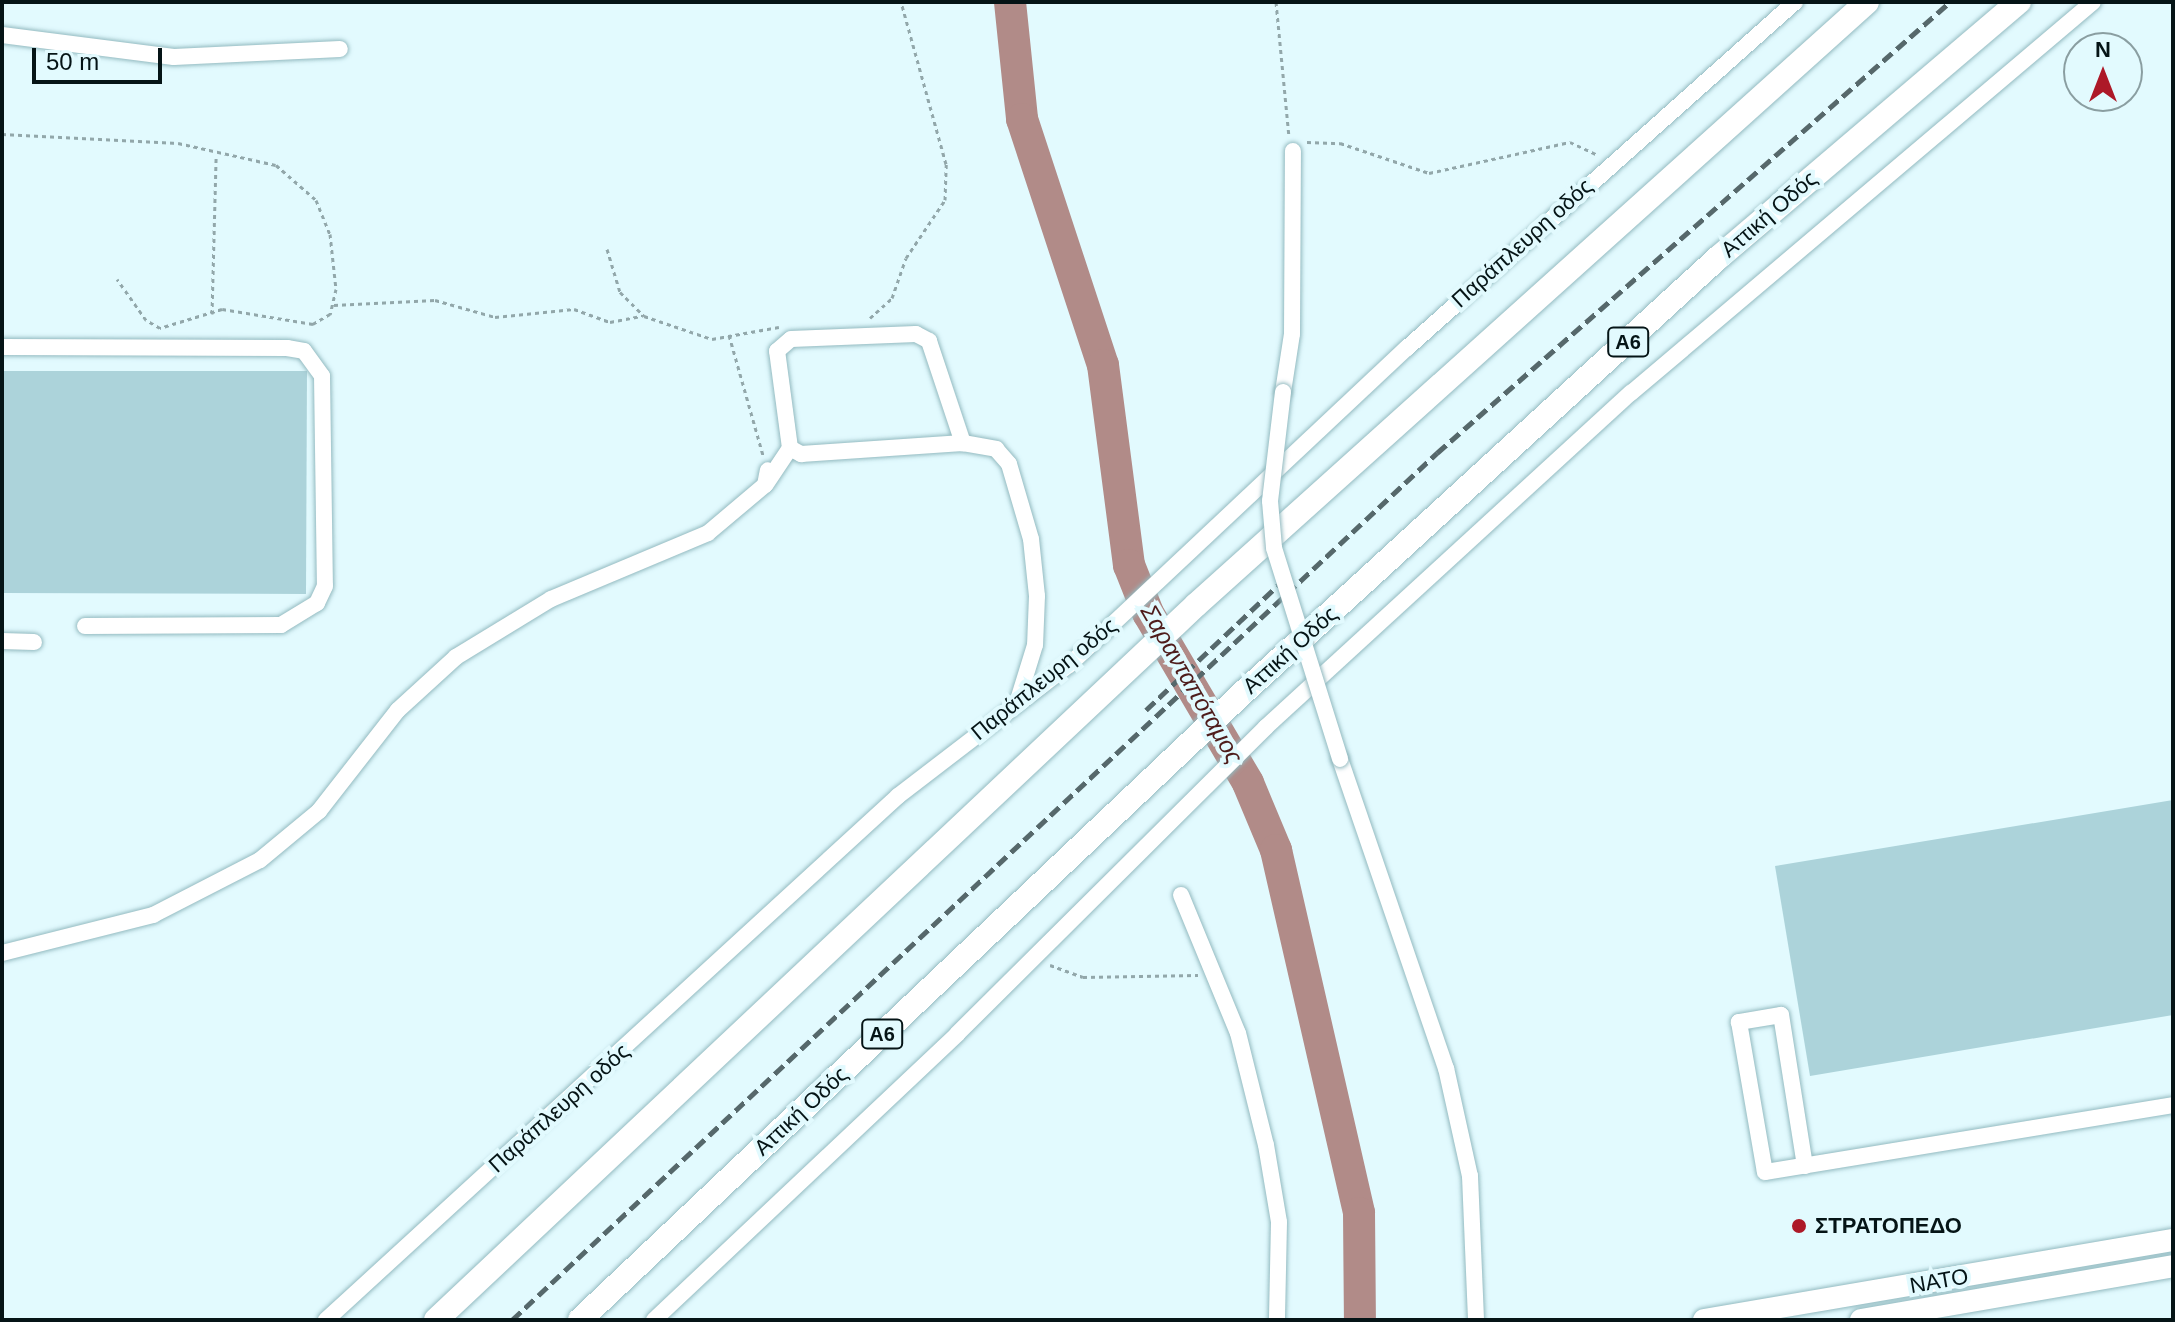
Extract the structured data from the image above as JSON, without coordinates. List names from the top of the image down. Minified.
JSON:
{"streets":{"highway":["Αττική Οδός","Α6"],"main road":["ΝΑΤΟ"],"street":["Παράπλευρη οδός"]},"water":["Σαρανταπόταμος"],"places":["ΣΤΡΑΤΟΠΕΔΟ"],"scale_bar":"50 m","north":"top"}
